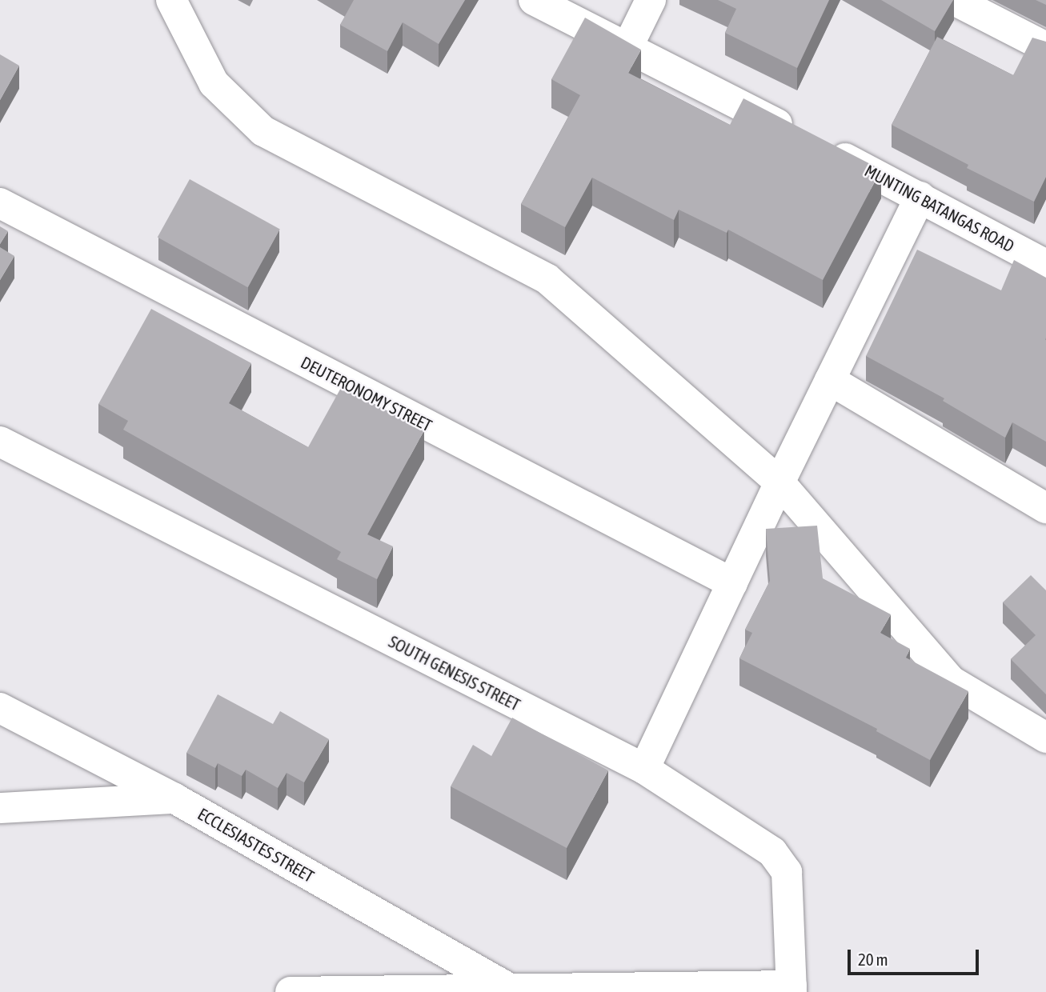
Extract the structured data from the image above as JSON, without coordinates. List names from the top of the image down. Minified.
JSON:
{"streets":{"street":["MUNTING BATANGAS ROAD","DEUTERONOMY STREET","SOUTH GENESIS STREET","ECCLESIASTES STREET"]},"scale_bar":"20 m"}
